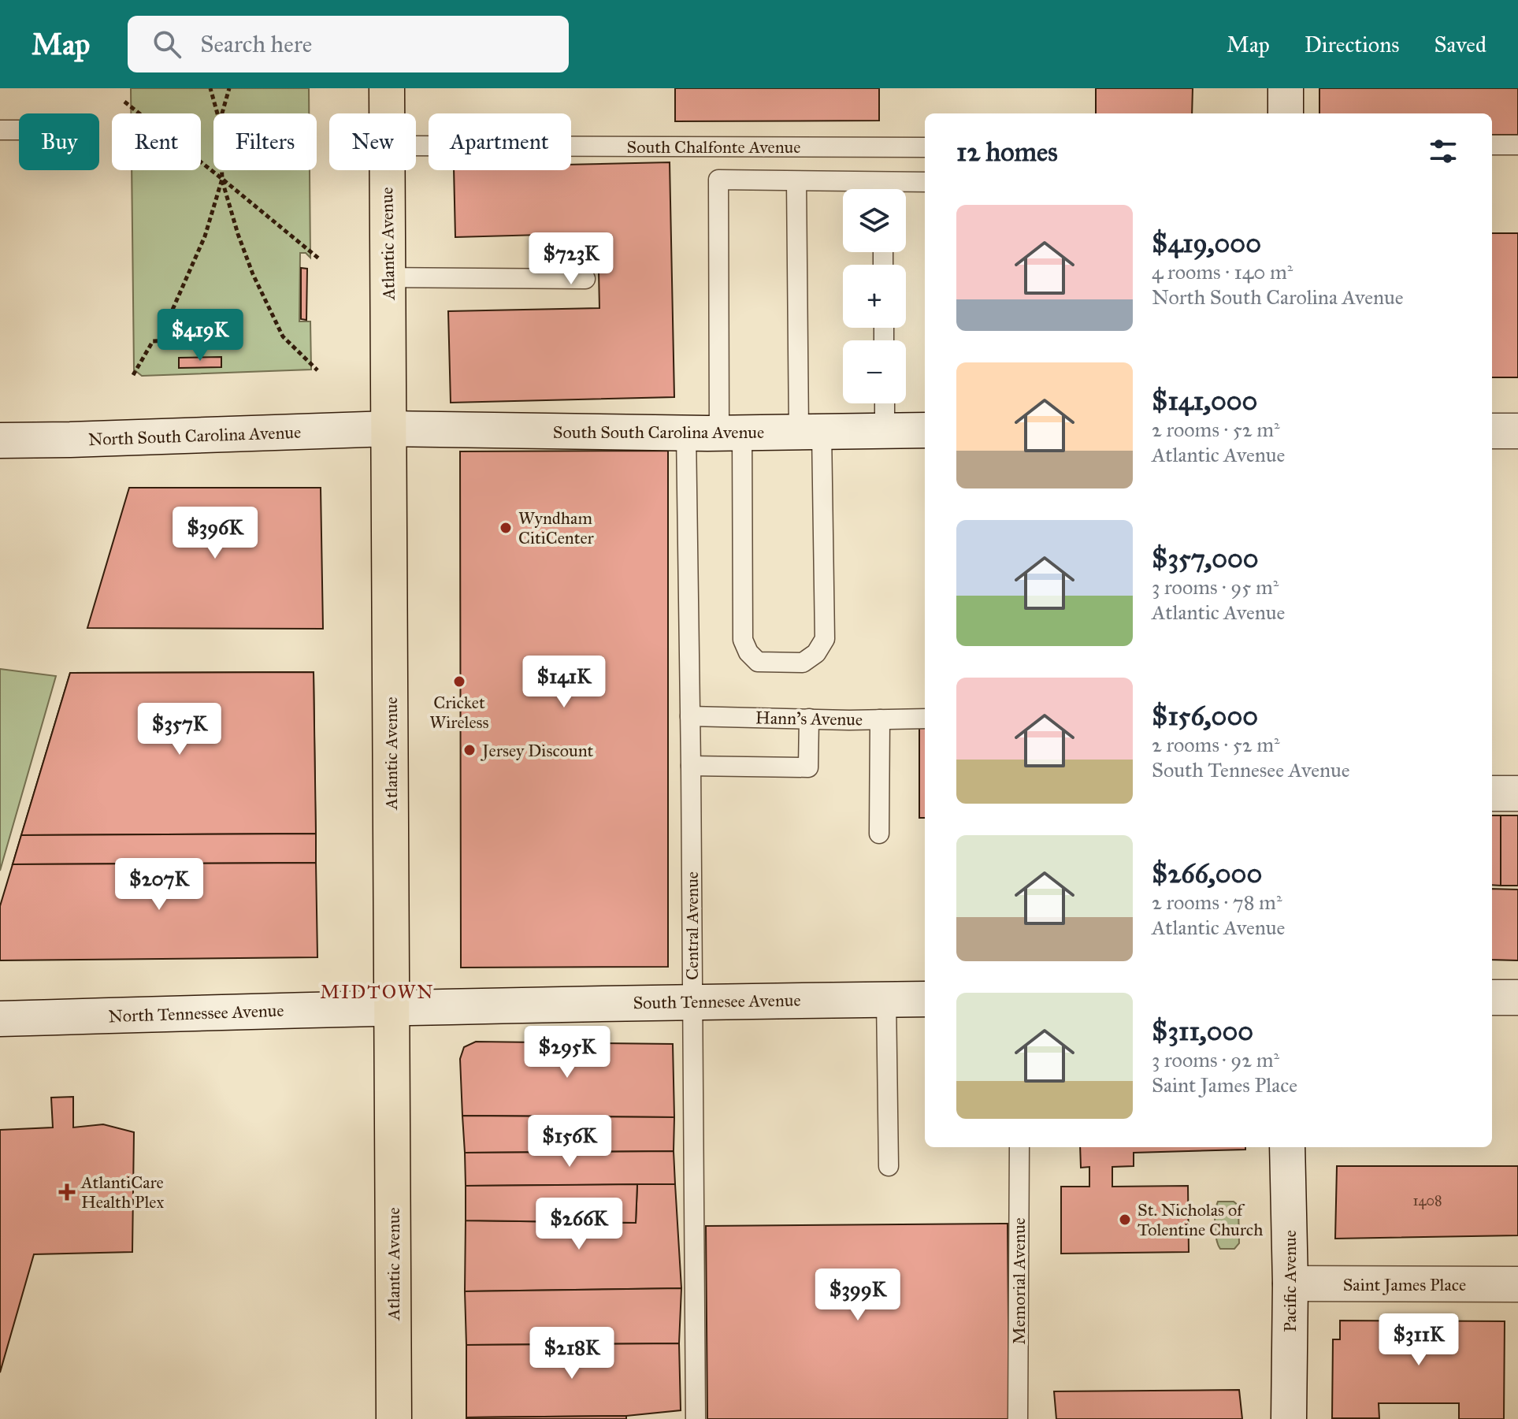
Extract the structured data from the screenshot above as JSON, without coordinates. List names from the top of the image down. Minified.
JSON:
{"streets":{"highway":["Atlantic Avenue"],"street":["South South Carolina Avenue","North South Carolina Avenue","South Tennesee Avenue","North Tennessee Avenue","Pacific Avenue","Saint James Place"],"lane":["South Chalfonte Avenue","Hann's Avenue","Central Avenue","Memorial Avenue"]},"crossings":[["Atlantic Avenue","South South Carolina Avenue"],["Atlantic Avenue","North South Carolina Avenue"],["Atlantic Avenue","South Tennesee Avenue"],["Atlantic Avenue","North Tennessee Avenue"],["South South Carolina Avenue","North South Carolina Avenue"],["South South Carolina Avenue","Central Avenue"],["Hann's Avenue","Central Avenue"],["Central Avenue","South Tennesee Avenue"],["South Tennesee Avenue","North Tennessee Avenue"],["Pacific Avenue","Saint James Place"]],"districts":["MIDTOWN"],"places":{"other":["Wyndham CitiCenter","Cricket Wireless","Jersey Discount","St. Nicholas of Tolentine Church"],"health":["AtlantiCare Health Plex"]},"house_numbers":["1408"],"page":{"header":"Map","search":"Search here","nav":["Map","Directions","Saved"],"chip":["Buy","Rent","Filters","New","Apartment"],"heading":"12 homes","map_buttons":["+","−"],"list":[{"name":"$419,000","note":"4 rooms · 140 m² · North South Carolina Avenue"},{"name":"$141,000","note":"2 rooms · 52 m² · Atlantic Avenue"},{"name":"$357,000","note":"3 rooms · 95 m² · Atlantic Avenue"},{"name":"$156,000","note":"2 rooms · 52 m² · South Tennesee Avenue"},{"name":"$266,000","note":"2 rooms · 78 m² · Atlantic Avenue"},{"name":"$311,000","note":"3 rooms · 92 m² · Saint James Place"}],"price":["$723K","$419K","$396K","$141K","$357K","$207K","$295K","$156K","$266K","$399K","$311K","$218K"]}}
